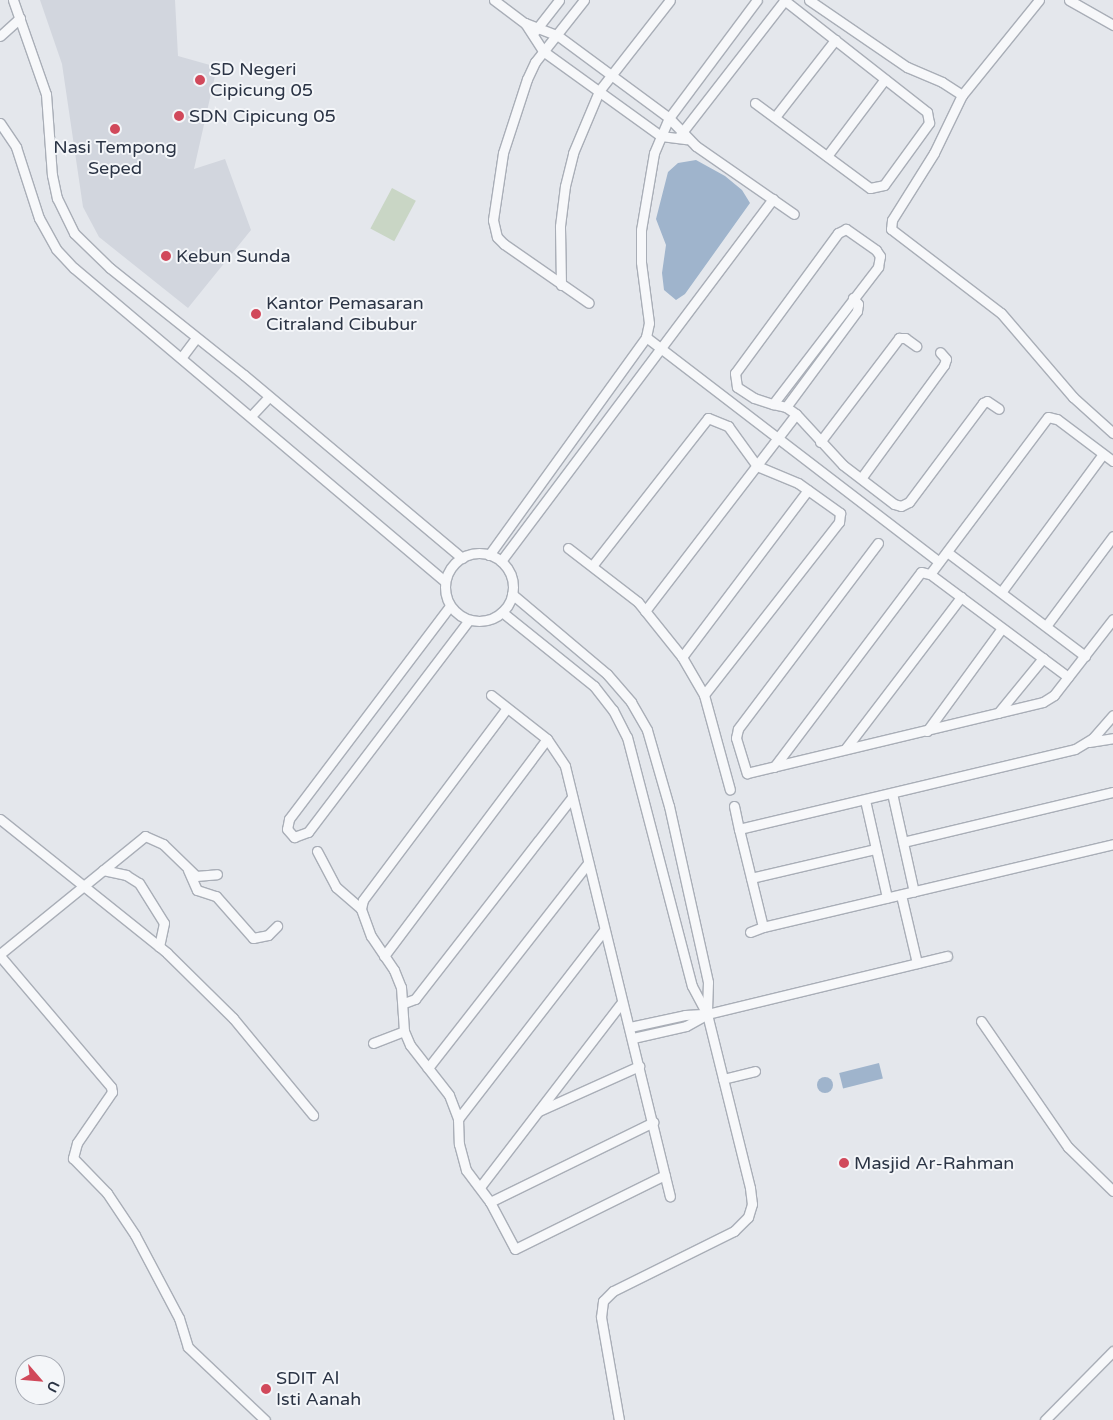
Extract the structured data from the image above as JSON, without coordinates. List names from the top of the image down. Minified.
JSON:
{"places":["SD Negeri Cipicung 05","SDN Cipicung 05","Nasi Tempong Seped","Kebun Sunda","Kantor Pemasaran Citraland Cibubur","Masjid Ar-Rahman","SDIT Al Isti Aanah"],"north":"bottom right"}
